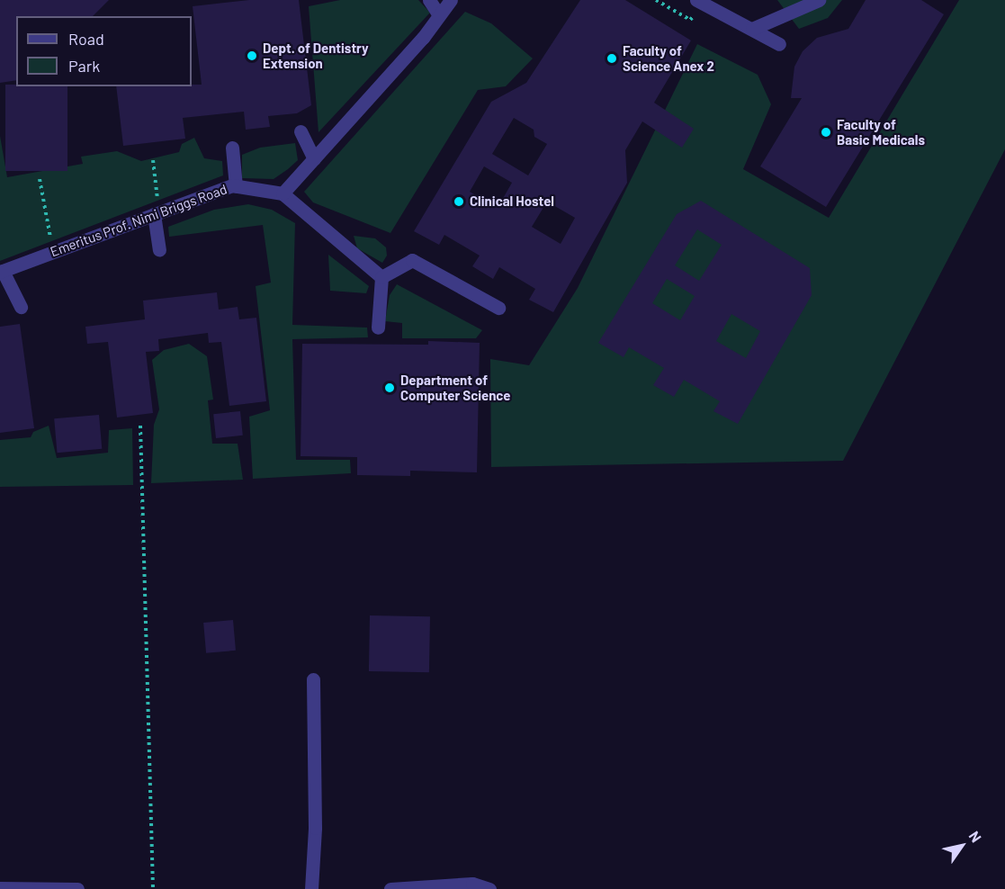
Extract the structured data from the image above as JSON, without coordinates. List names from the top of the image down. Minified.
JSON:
{"streets":{"street":["Emeritus Prof. Nimi Briggs Road"]},"places":["Dept. of Dentistry Extension","Faculty of Science Anex 2","Faculty of Basic Medicals","Clinical Hostel","Department of Computer Science"],"legend":["Road","Park"],"north":"top right"}
